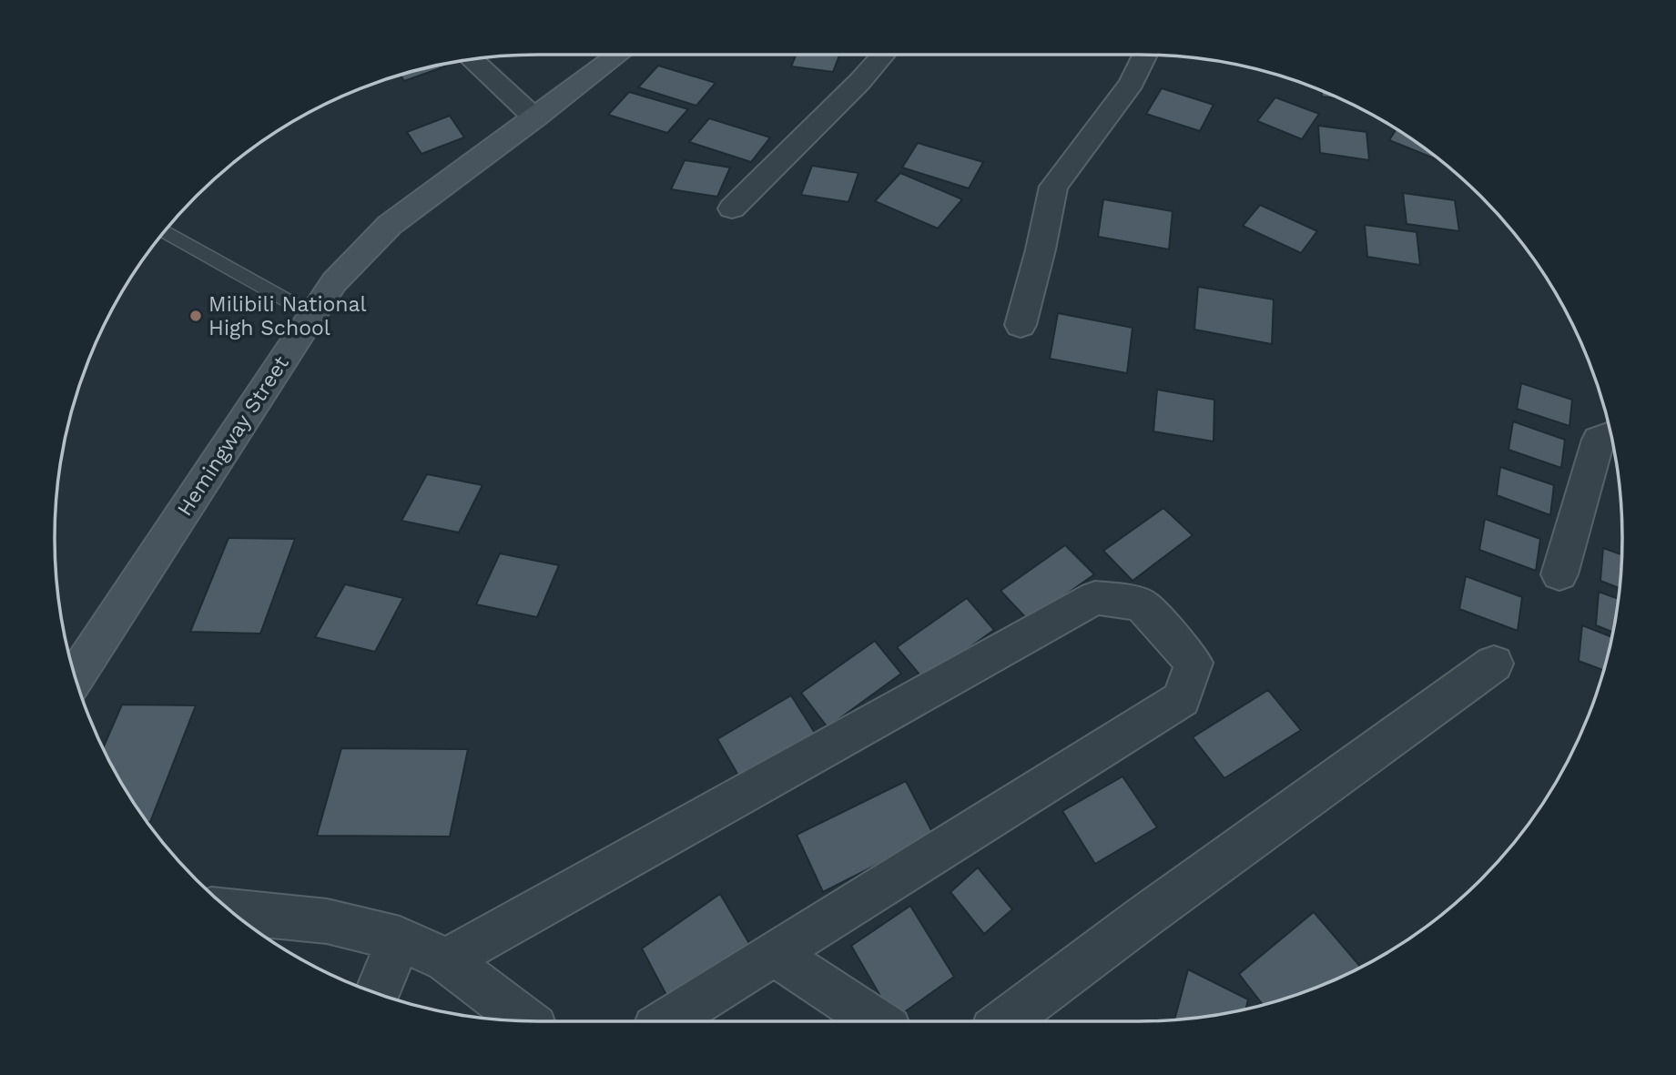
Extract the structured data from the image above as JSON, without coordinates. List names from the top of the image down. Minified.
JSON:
{"streets":{"main road":["Hemingway Street"]},"places":["Milibili National High School"]}
